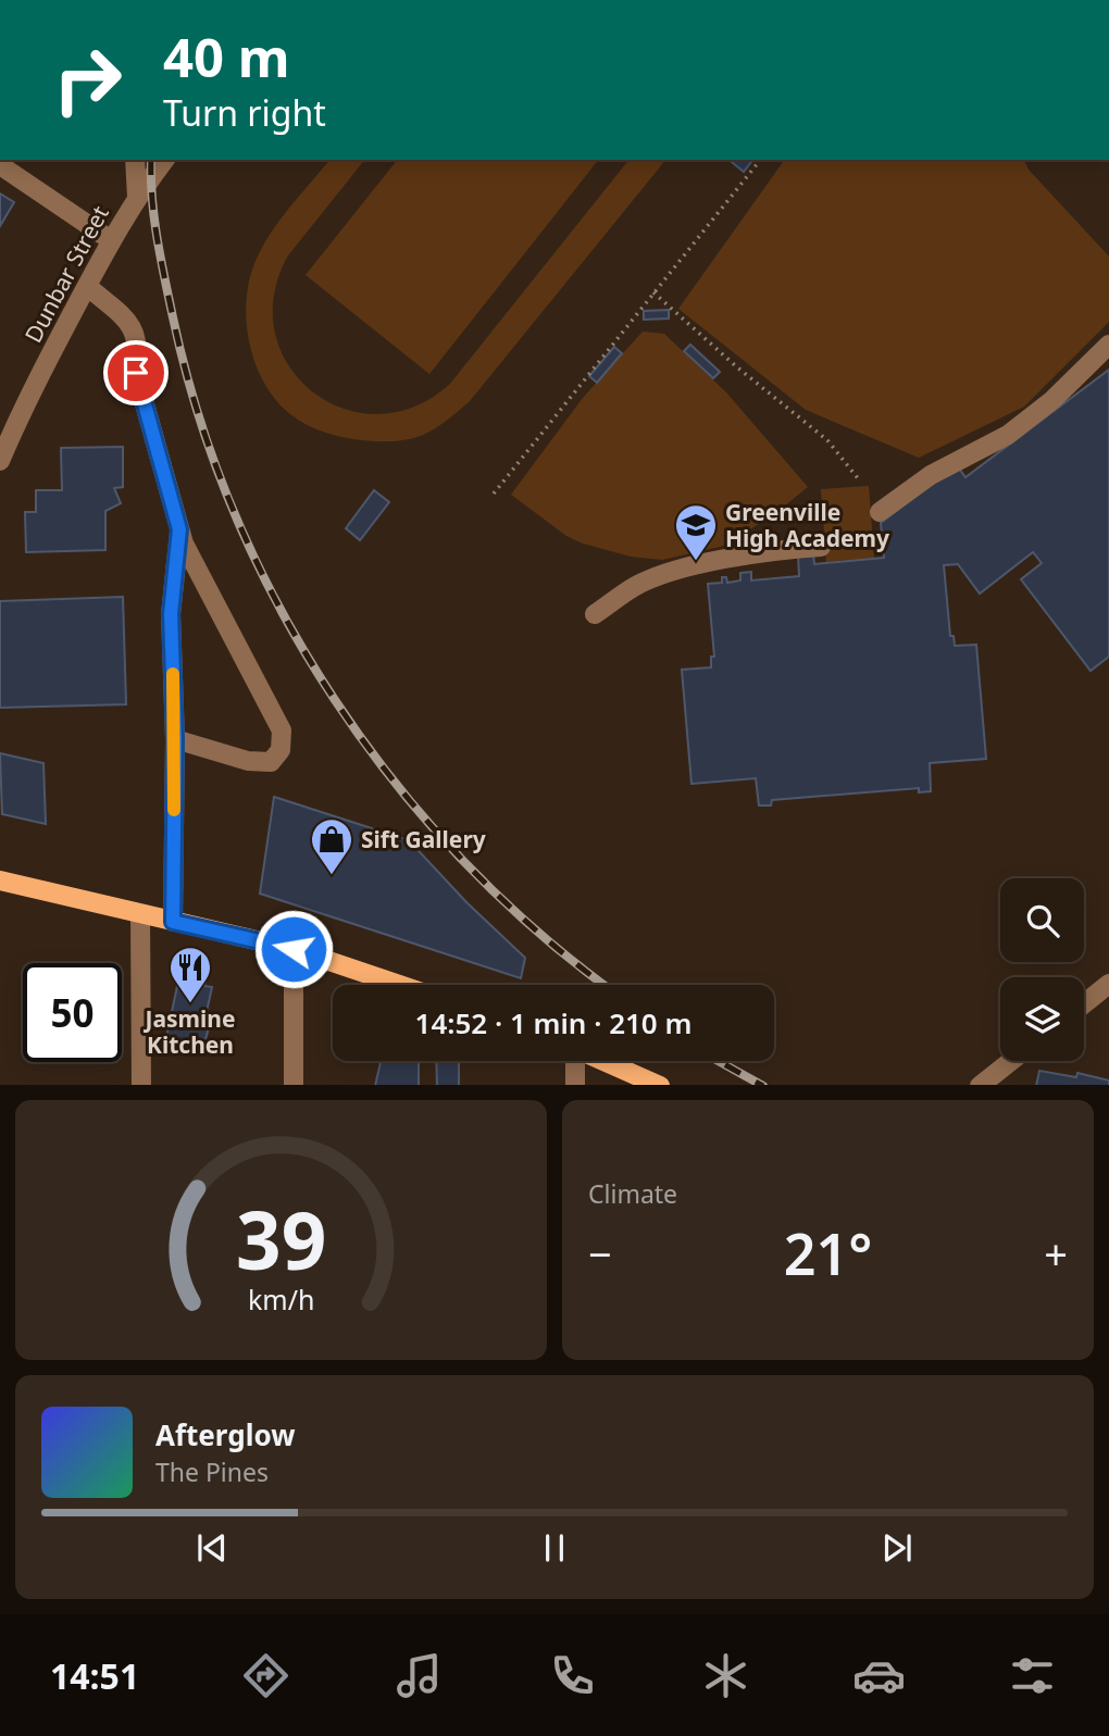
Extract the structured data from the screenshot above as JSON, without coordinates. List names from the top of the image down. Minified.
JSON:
{"streets":{"street":["Dunbar Street"]},"places":{"school or university":["Greenville High Academy"],"shop":["Sift Gallery"],"restaurant":["Jasmine Kitchen"]},"page":{"turn":["40 m","Turn right"],"limit":"50","trip":"14:52 · 1 min · 210 m","tile":"Climate","heat":["−","21°","+"],"song":["Afterglow","The Pines"],"tabs":"14:51","gauge":["39","km/h"]}}
